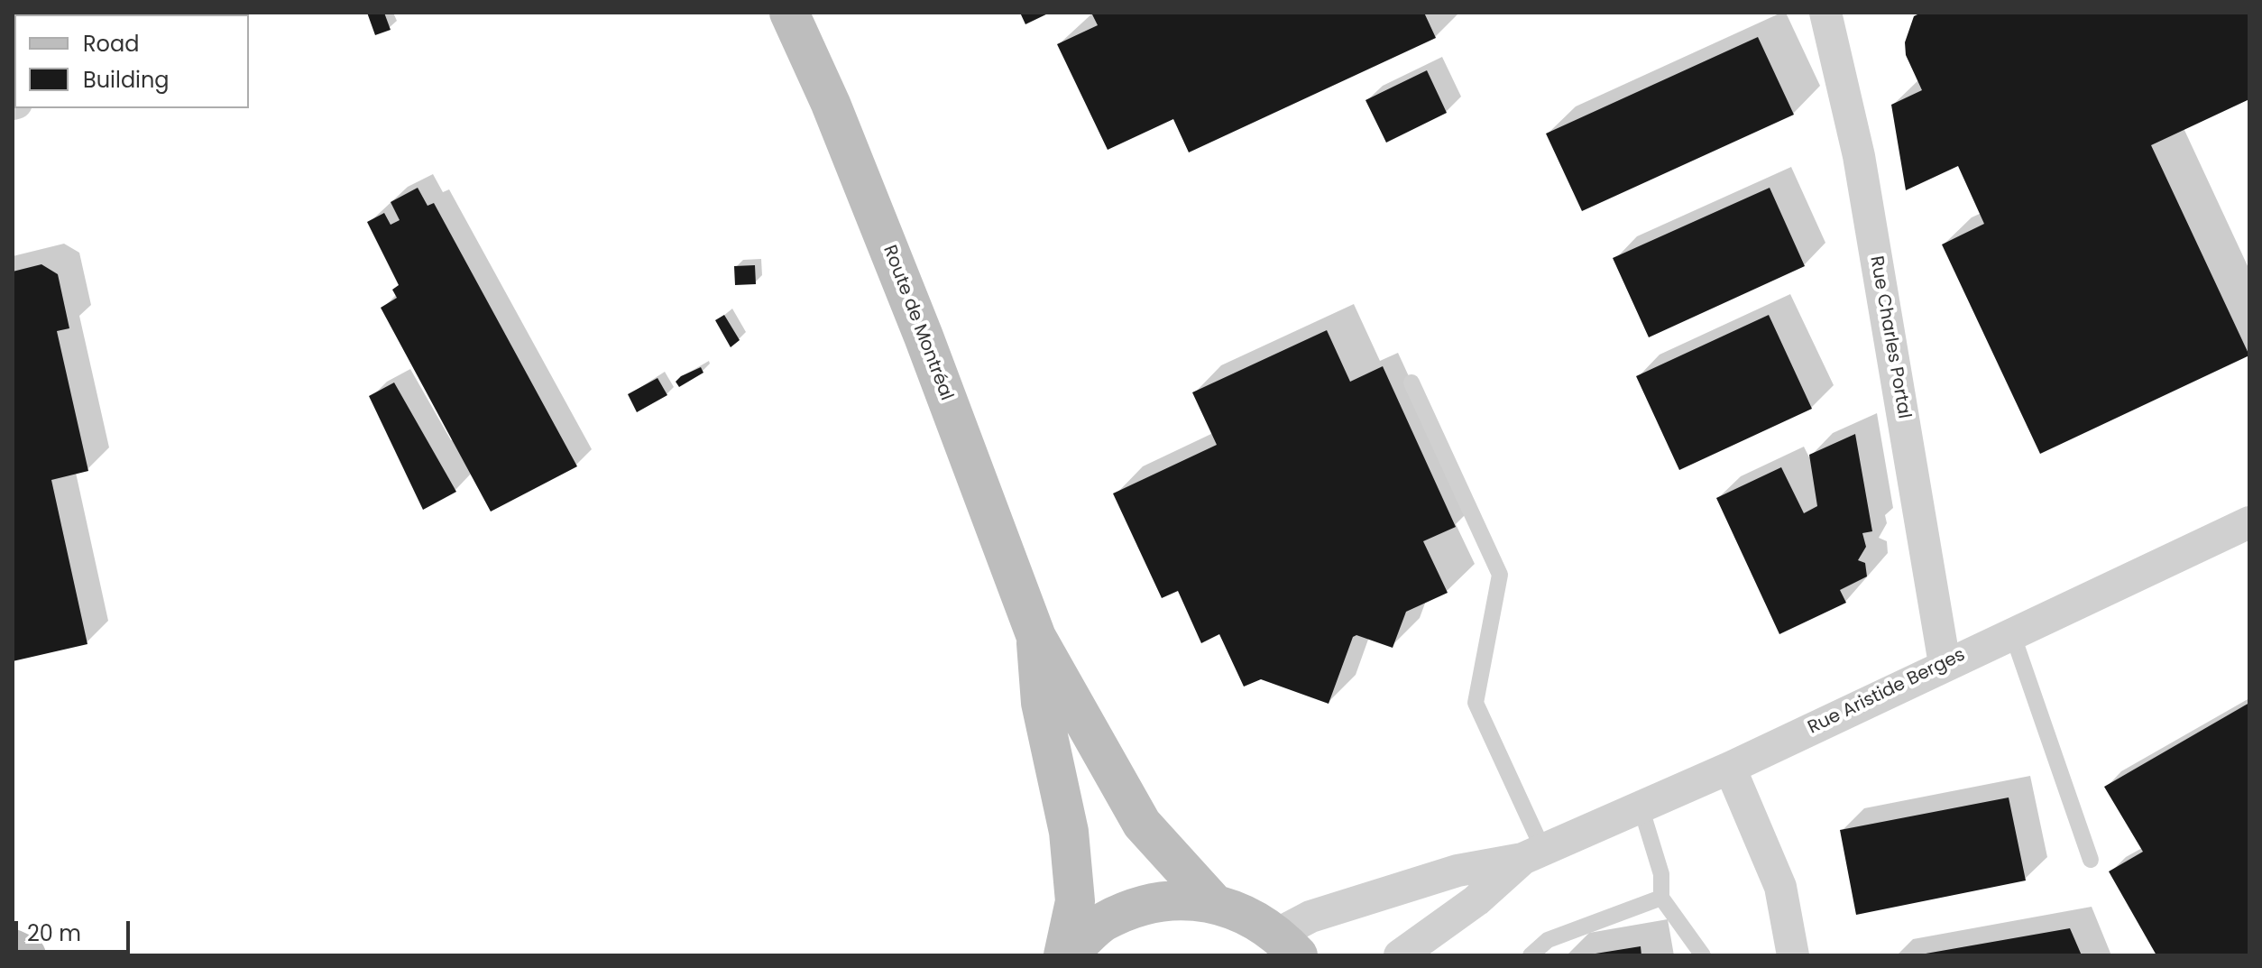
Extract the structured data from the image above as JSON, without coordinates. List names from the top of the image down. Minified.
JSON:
{"streets":{"main road":["Route de Montréal"],"street":["Rue Charles Portal","Rue Aristide Berges"]},"crossings":[["Rue Charles Portal","Rue Aristide Berges"]],"legend":["Road","Building"],"scale_bar":"20 m"}
